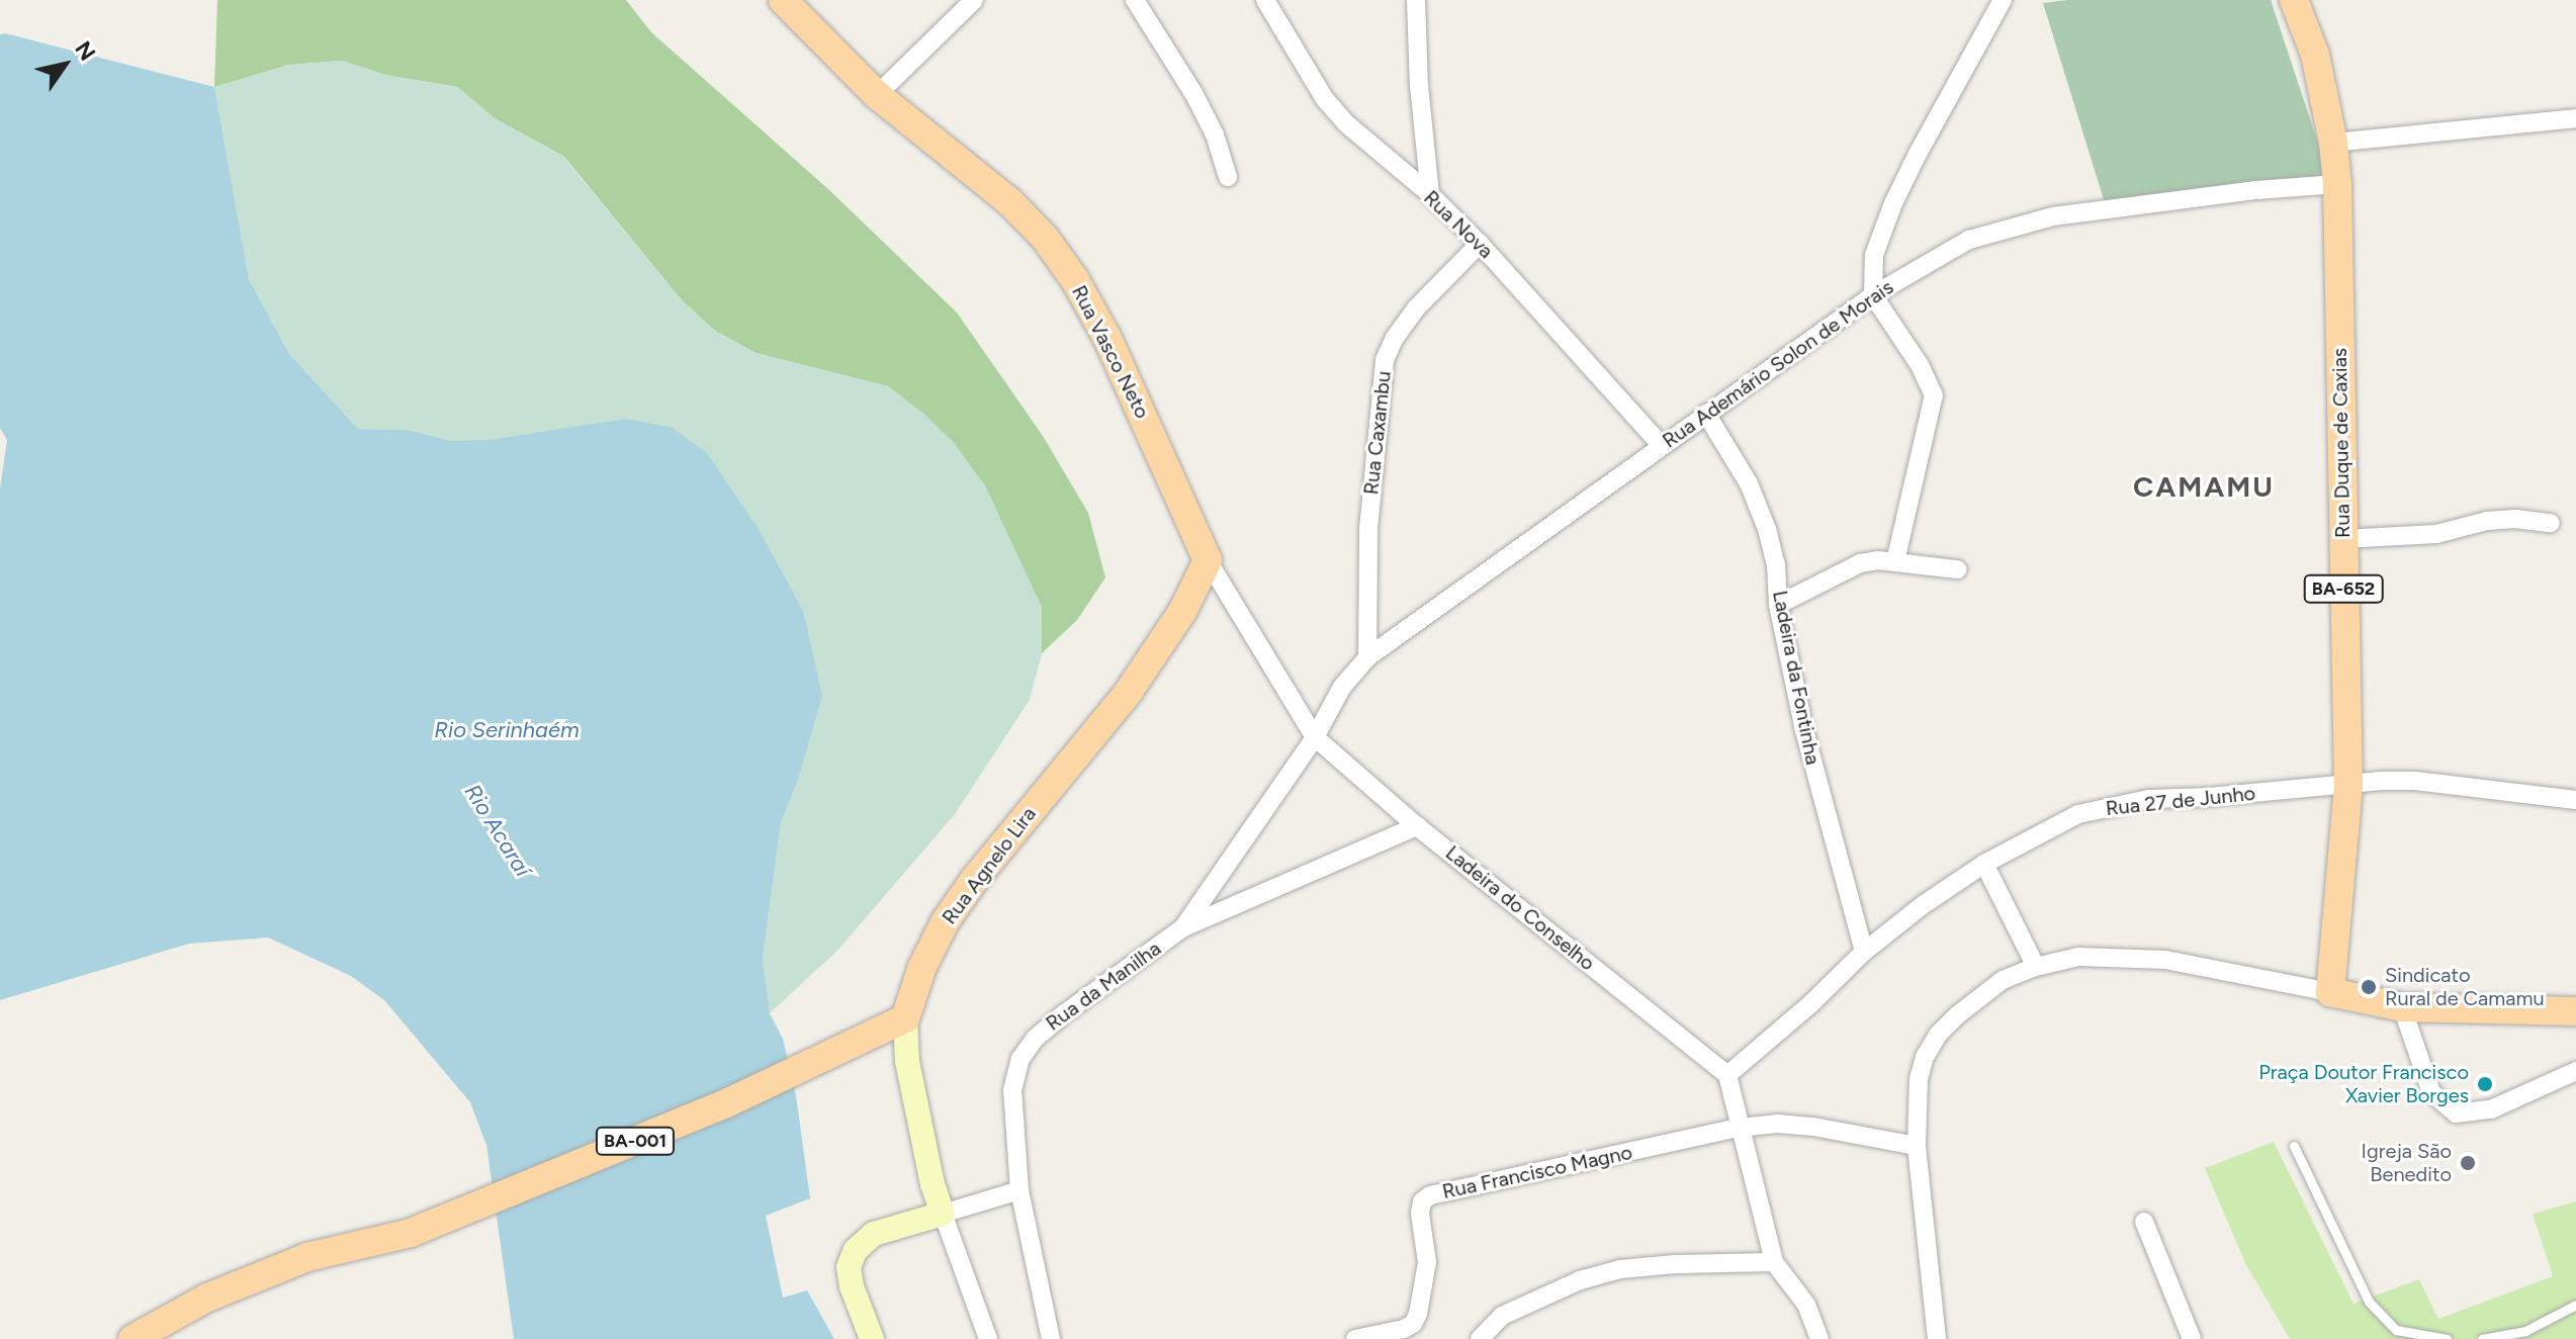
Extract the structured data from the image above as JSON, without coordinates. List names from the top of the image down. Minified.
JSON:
{"streets":{"main road":["Rua Vasco Neto","Rua Duque de Caxias","BA-652","Rua Agnelo Lira","BA-001"],"street":["Rua Nova","Rua Ademário Solon de Morais","Rua Caxambu","Ladeira da Fontinha","Rua 27 de Junho","Ladeira do Conselho","Rua da Manilha","Rua Francisco Magno"]},"crossings":[["Rua Nova","Rua Ademário Solon de Morais"],["Rua Nova","Rua Caxambu"],["Rua Vasco Neto","Rua Ademário Solon de Morais"],["Rua Vasco Neto","Rua Agnelo Lira"],["Rua Vasco Neto","Ladeira do Conselho"],["Rua Vasco Neto","Rua da Manilha"],["Rua Ademário Solon de Morais","Rua Caxambu"],["Rua Ademário Solon de Morais","Rua Duque de Caxias"],["Rua Ademário Solon de Morais","BA-652"],["Rua Ademário Solon de Morais","Ladeira da Fontinha"],["Rua Ademário Solon de Morais","Ladeira do Conselho"],["Rua Ademário Solon de Morais","Rua da Manilha"],["Rua Duque de Caxias","BA-652"],["Rua Duque de Caxias","Rua 27 de Junho"],["Ladeira da Fontinha","Rua 27 de Junho"],["Rua 27 de Junho","Ladeira do Conselho"],["Rua Agnelo Lira","BA-001"],["Ladeira do Conselho","Rua da Manilha"]],"districts":["CAMAMU"],"water":["Rio Serinhaém","Rio Acaraí"],"places":["Sindicato Rural de Camamu","Praça Doutor Francisco Xavier Borges","Igreja São Benedito"],"north":"top right"}
